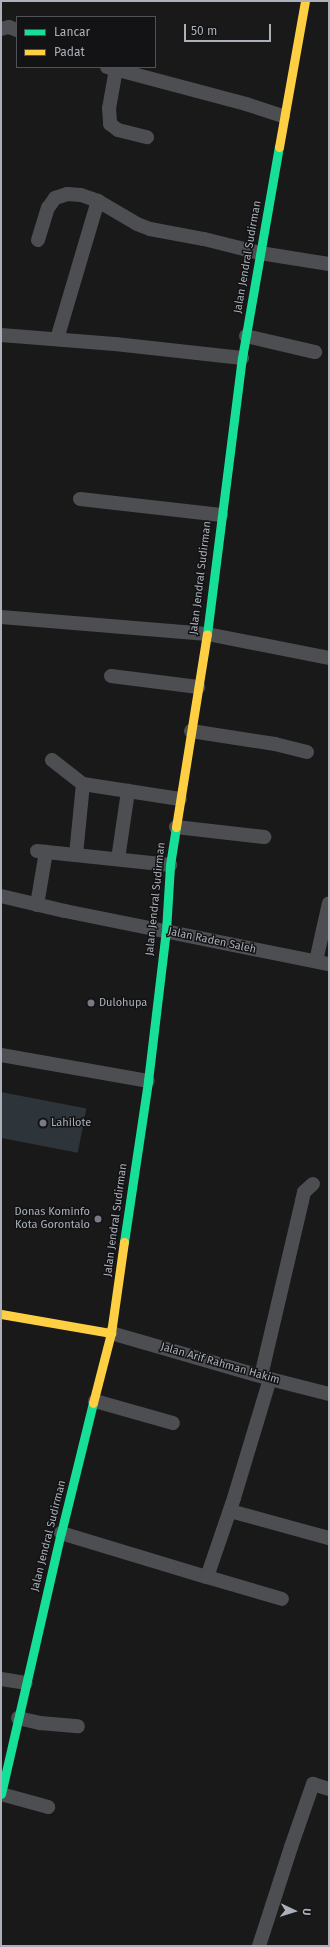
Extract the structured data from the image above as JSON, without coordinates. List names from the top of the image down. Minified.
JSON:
{"streets":{"street":["Jalan Jendral Sudirman","Jalan Raden Saleh","Jalan Arif Rahman Hakim"]},"crossings":[["Jalan Jendral Sudirman","Jalan Raden Saleh"],["Jalan Jendral Sudirman","Jalan Arif Rahman Hakim"]],"places":["Dulohupa","Lahilote","Donas Kominfo Kota Gorontalo"],"legend":["Lancar","Padat"],"scale_bar":"50 m","north":"right"}
